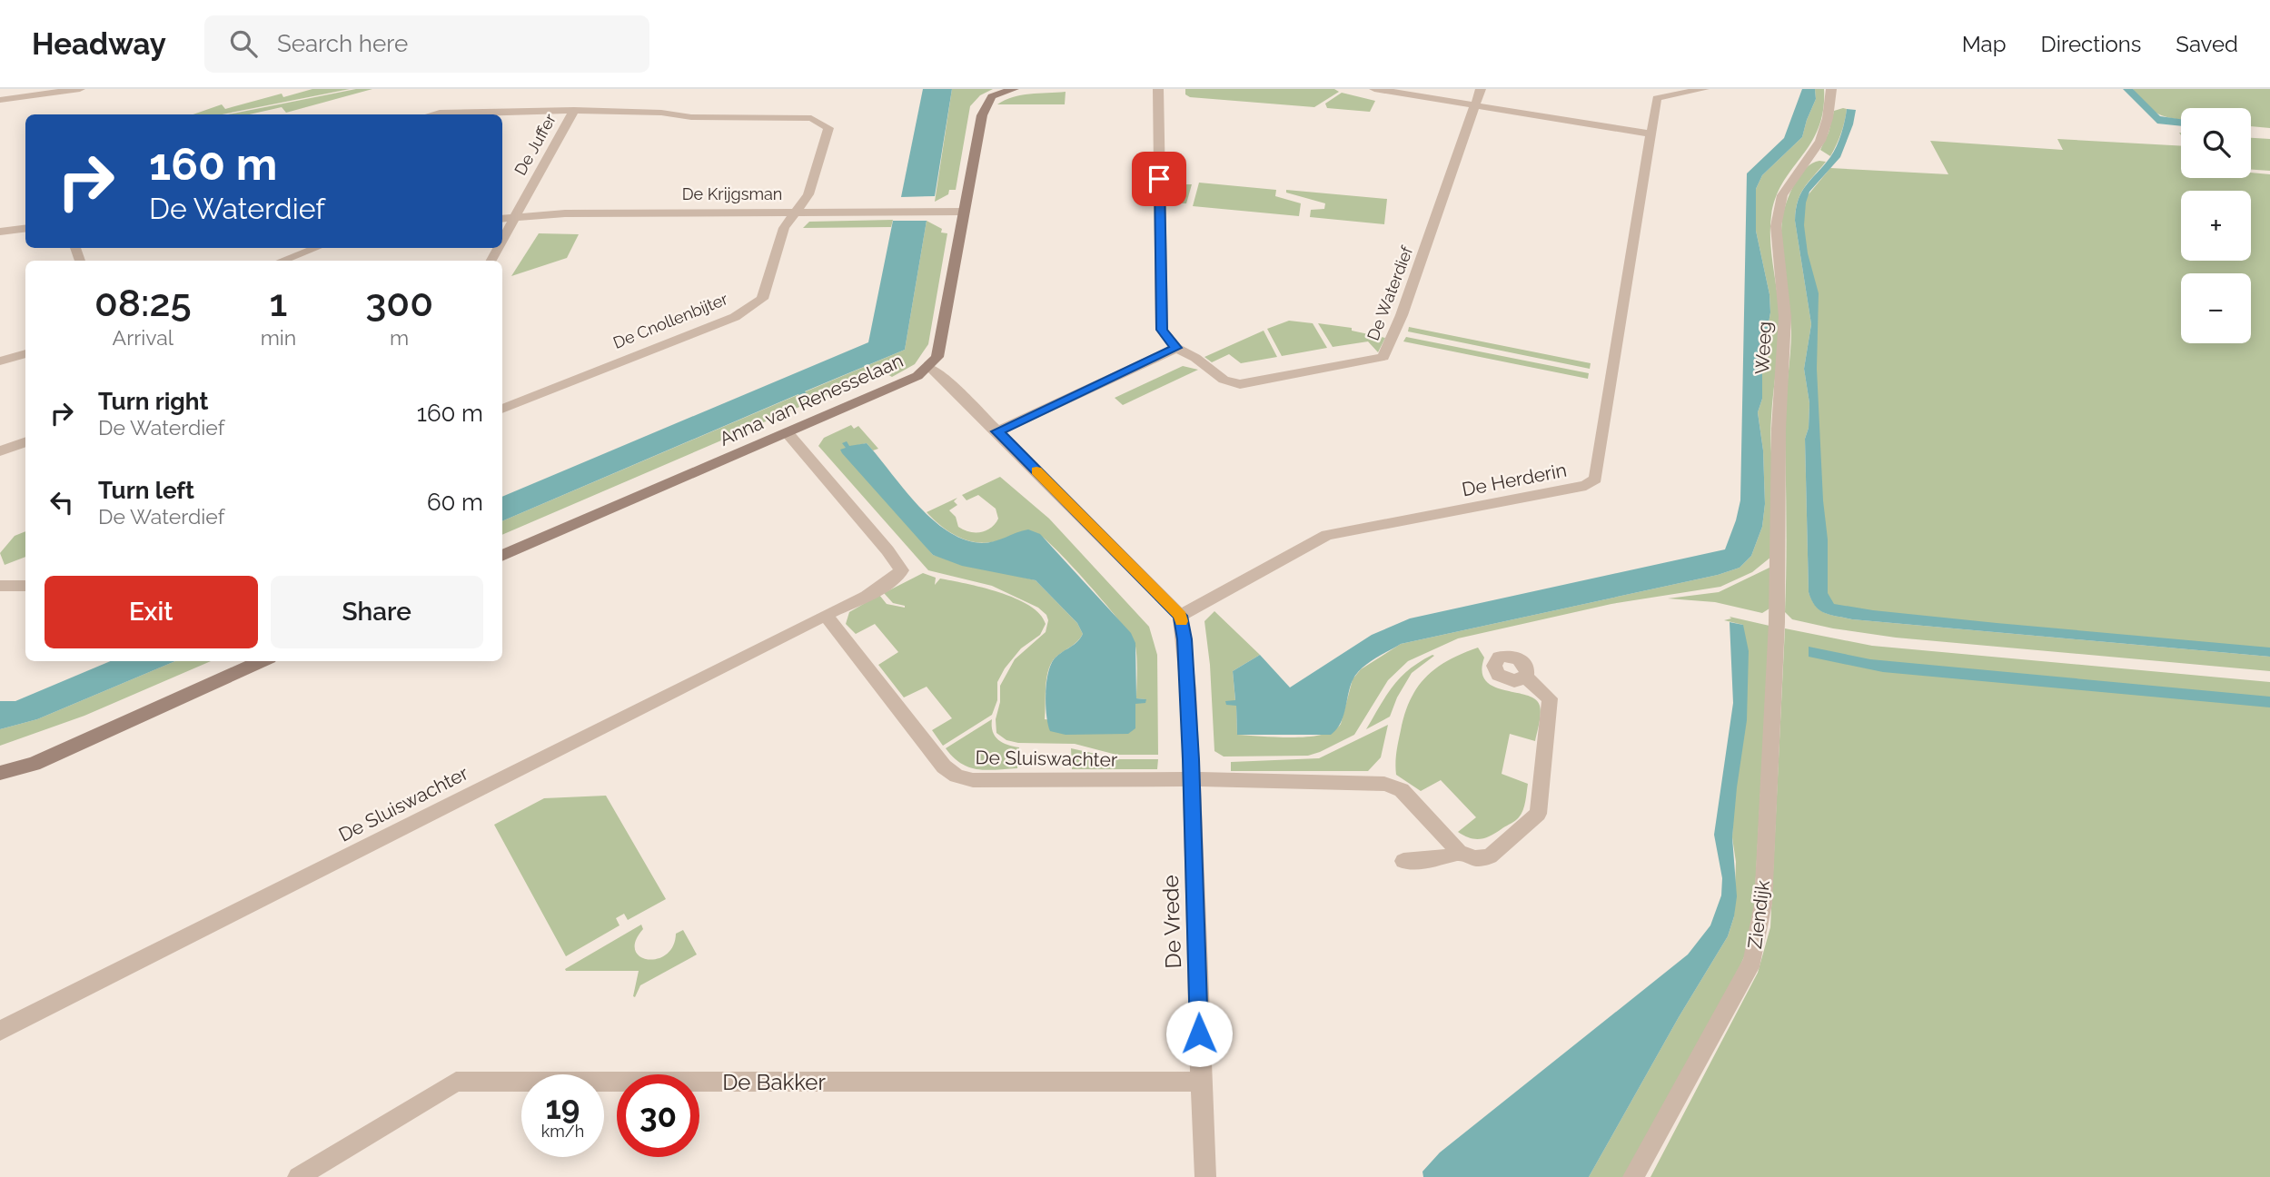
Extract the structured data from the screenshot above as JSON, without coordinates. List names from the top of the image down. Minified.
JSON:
{"streets":{"street":["De Juffer","De Krijgsman","De Waterdief","De Cnollenbijter","Weeg","Anna van Renesselaan","De Herderin","De Sluiswachter","Ziendijk","De Vrede","De Bakker"]},"crossings":[["De Juffer","De Krijgsman"],["De Juffer","De Cnollenbijter"],["De Krijgsman","De Cnollenbijter"],["De Krijgsman","Anna van Renesselaan"],["Weeg","Ziendijk"],["Anna van Renesselaan","De Sluiswachter"],["De Herderin","De Vrede"],["De Sluiswachter","De Vrede"],["De Vrede","De Bakker"]],"page":{"header":"Headway","search":"Search here","nav":["Map","Directions","Saved"],"map_buttons":["+","−"],"turn":["160 m","De Waterdief"],"eta":["08:25","Arrival","1","min","300","m"],"list":[{"name":"Turn right","note":"De Waterdief","value":"160 m"},{"name":"Turn left","note":"De Waterdief","value":"60 m"}],"buttons":["Exit","Share"],"speed":"19 km/h","limit":"30"}}
